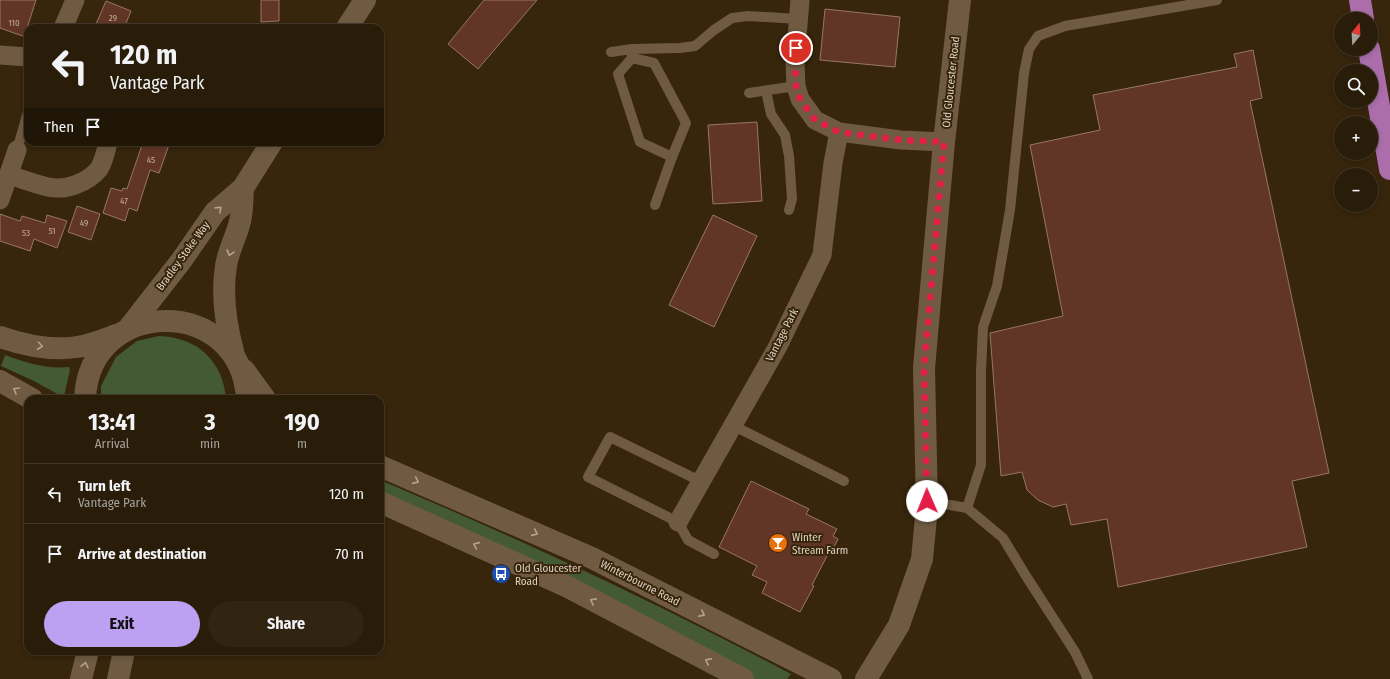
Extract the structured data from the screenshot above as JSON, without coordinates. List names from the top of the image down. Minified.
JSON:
{"streets":{"main road":["Old Gloucester Road","Bradley Stoke Way","Winterbourne Road"],"street":["Vantage Park"]},"places":{"bar":["Winter Stream Farm"],"bus stop":["Old Gloucester Road"]},"house_numbers":["29","110","45","47","49","51","53"],"north":"top","page":{"map_buttons":["+","−"],"turn":["120 m","Vantage Park"],"then":"Then","eta":["13:41","Arrival","3","min","190","m"],"list":[{"name":"Turn left","note":"Vantage Park","value":"120 m"},{"name":"Arrive at destination","value":"70 m"}],"buttons":["Exit","Share"]}}
